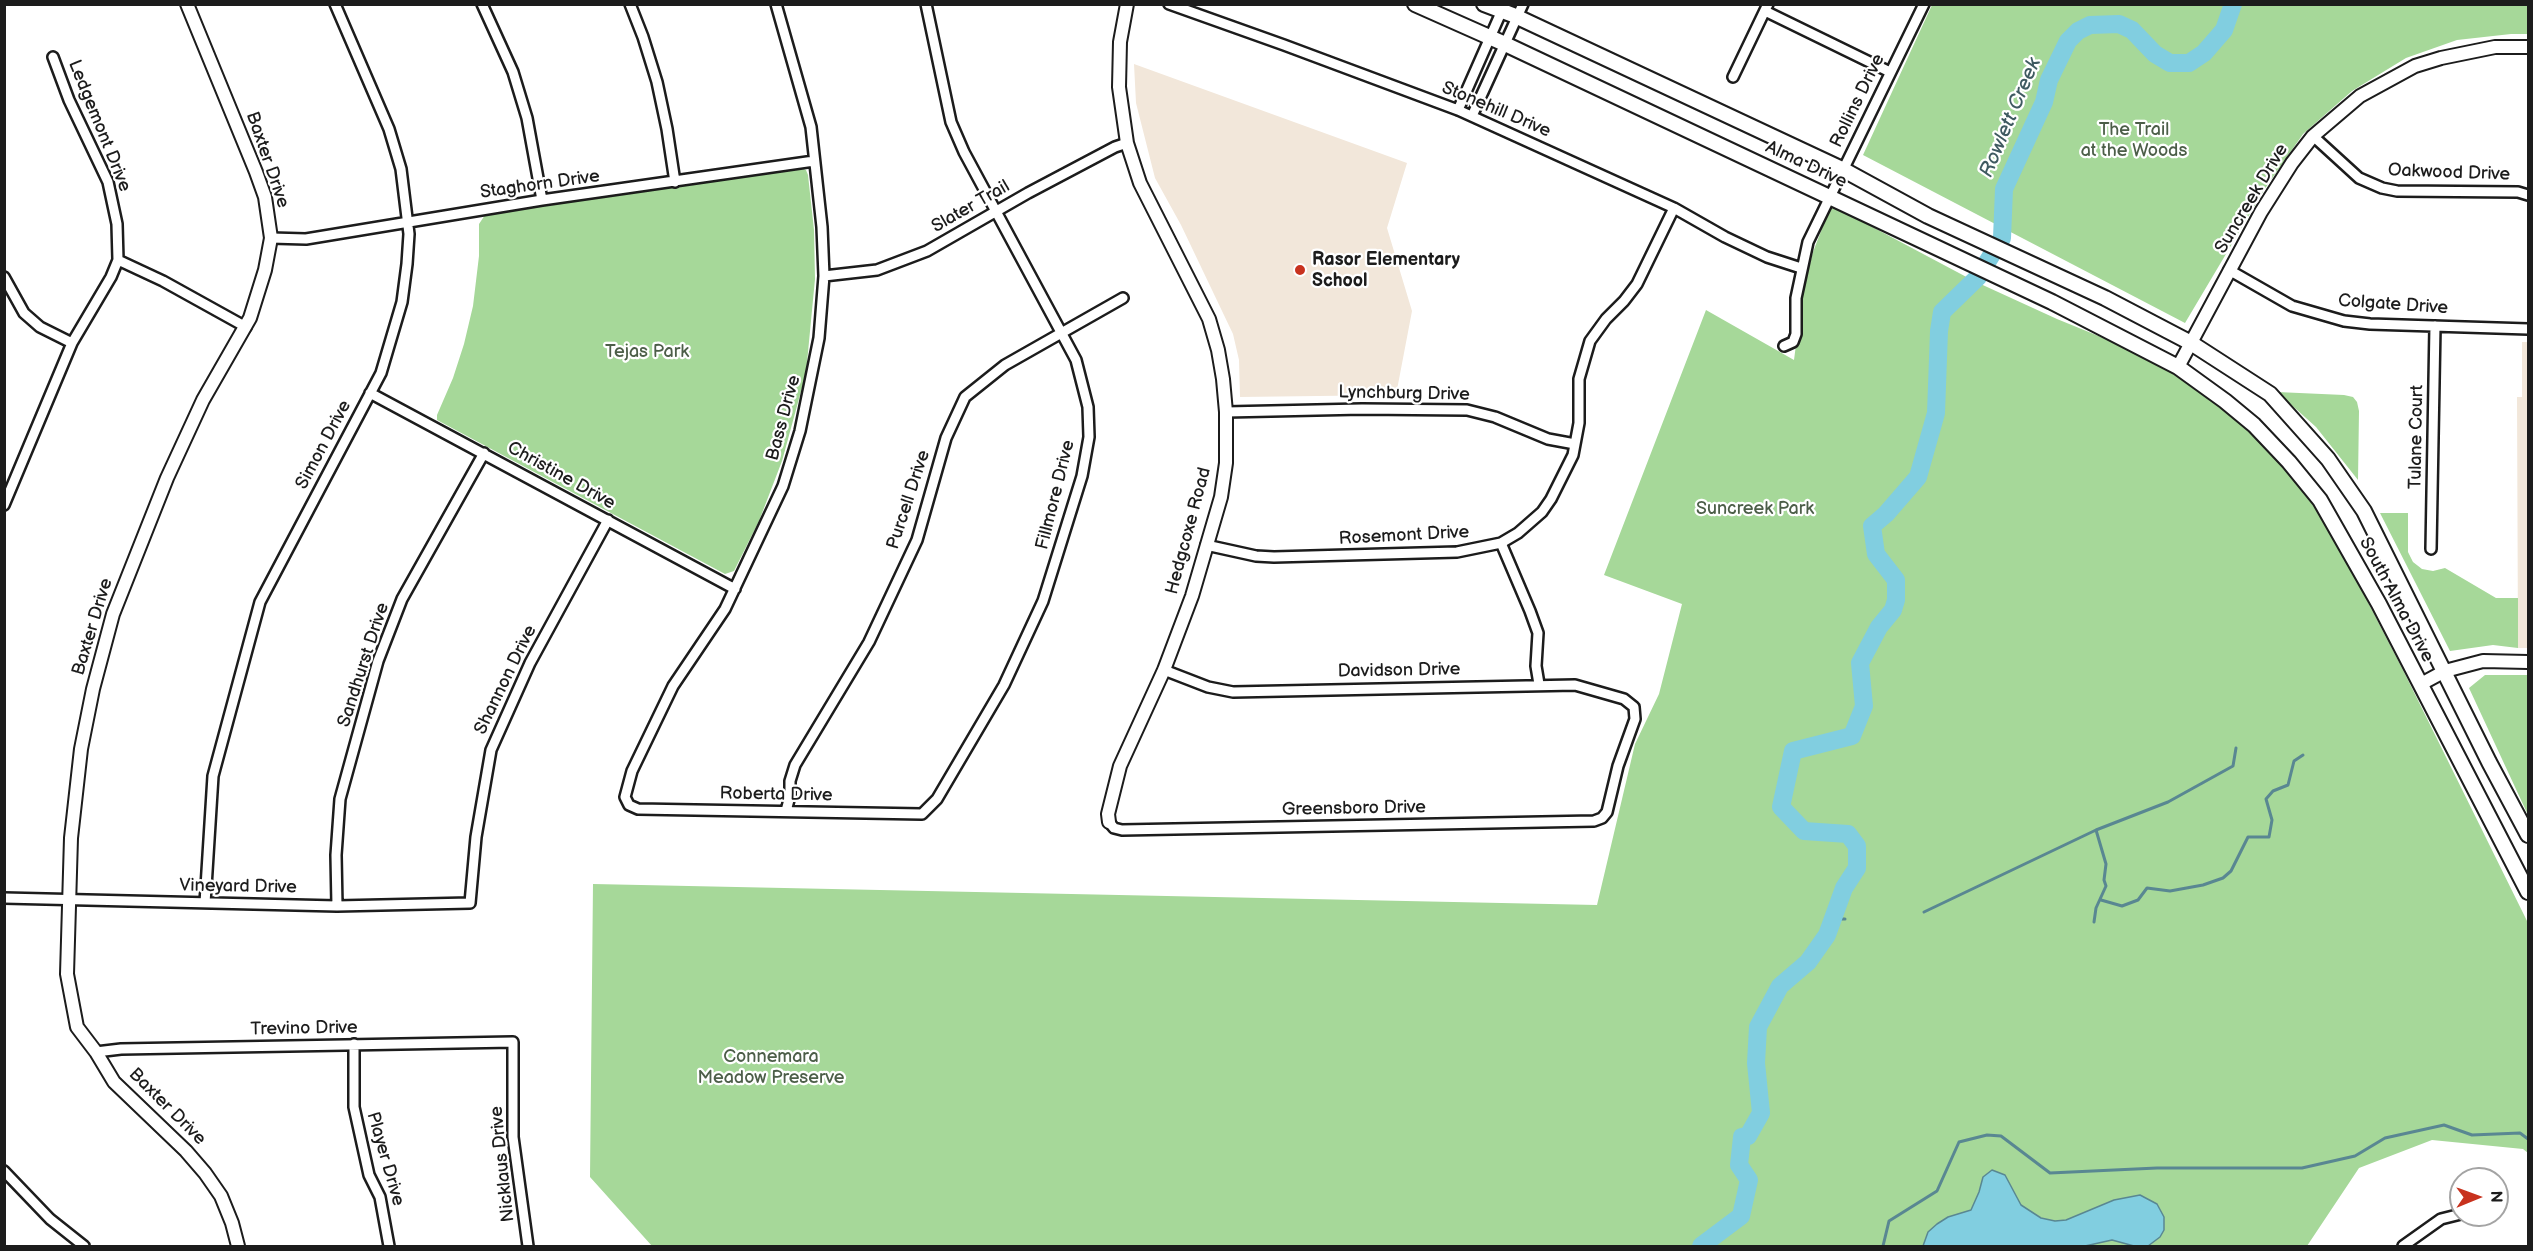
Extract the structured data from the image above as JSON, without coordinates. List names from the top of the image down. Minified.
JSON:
{"streets":{"main road":["Alma Drive","South Alma Drive"],"street":["Rollins Drive","Stonehill Drive","Ledgemont Drive","Baxter Drive","Oakwood Drive","Staghorn Drive","Suncreek Drive","Slater Trail","Colgate Drive","Lynchburg Drive","Bass Drive","Tulane Court","Simon Drive","Christine Drive","Fillmore Drive","Purcell Drive","Hedgcoxe Road","Rosemont Drive","Sandhurst Drive","Davidson Drive","Shannon Drive","Roberta Drive","Greensboro Drive","Vineyard Drive","Trevino Drive","Player Drive","Nicklaus Drive"]},"crossings":[["Rollins Drive","Stonehill Drive"],["Rollins Drive","Alma Drive"],["Stonehill Drive","Rosemont Drive"],["Baxter Drive","Staghorn Drive"],["Baxter Drive","Vineyard Drive"],["Baxter Drive","Trevino Drive"],["Alma Drive","Suncreek Drive"],["Alma Drive","South Alma Drive"],["Oakwood Drive","Suncreek Drive"],["Staghorn Drive","Bass Drive"],["Staghorn Drive","Simon Drive"],["Suncreek Drive","Colgate Drive"],["Suncreek Drive","South Alma Drive"],["Slater Trail","Bass Drive"],["Slater Trail","Fillmore Drive"],["Slater Trail","Hedgcoxe Road"],["Colgate Drive","Tulane Court"],["Lynchburg Drive","Hedgcoxe Road"],["Lynchburg Drive","Rosemont Drive"],["Bass Drive","Christine Drive"],["Bass Drive","Roberta Drive"],["Simon Drive","Christine Drive"],["Simon Drive","Vineyard Drive"],["Christine Drive","Sandhurst Drive"],["Christine Drive","Shannon Drive"],["Fillmore Drive","Purcell Drive"],["Fillmore Drive","Roberta Drive"],["Purcell Drive","Roberta Drive"],["Hedgcoxe Road","Rosemont Drive"],["Hedgcoxe Road","Davidson Drive"],["Hedgcoxe Road","Greensboro Drive"],["Sandhurst Drive","Vineyard Drive"],["Davidson Drive","Greensboro Drive"],["Shannon Drive","Vineyard Drive"],["Trevino Drive","Player Drive"],["Trevino Drive","Nicklaus Drive"]],"water":["Rowlett Creek"],"parks":["The Trail at the Woods","Tejas Park","Suncreek Park","Connemara Meadow Preserve"],"places":["Rasor Elementary School"],"north":"right"}
